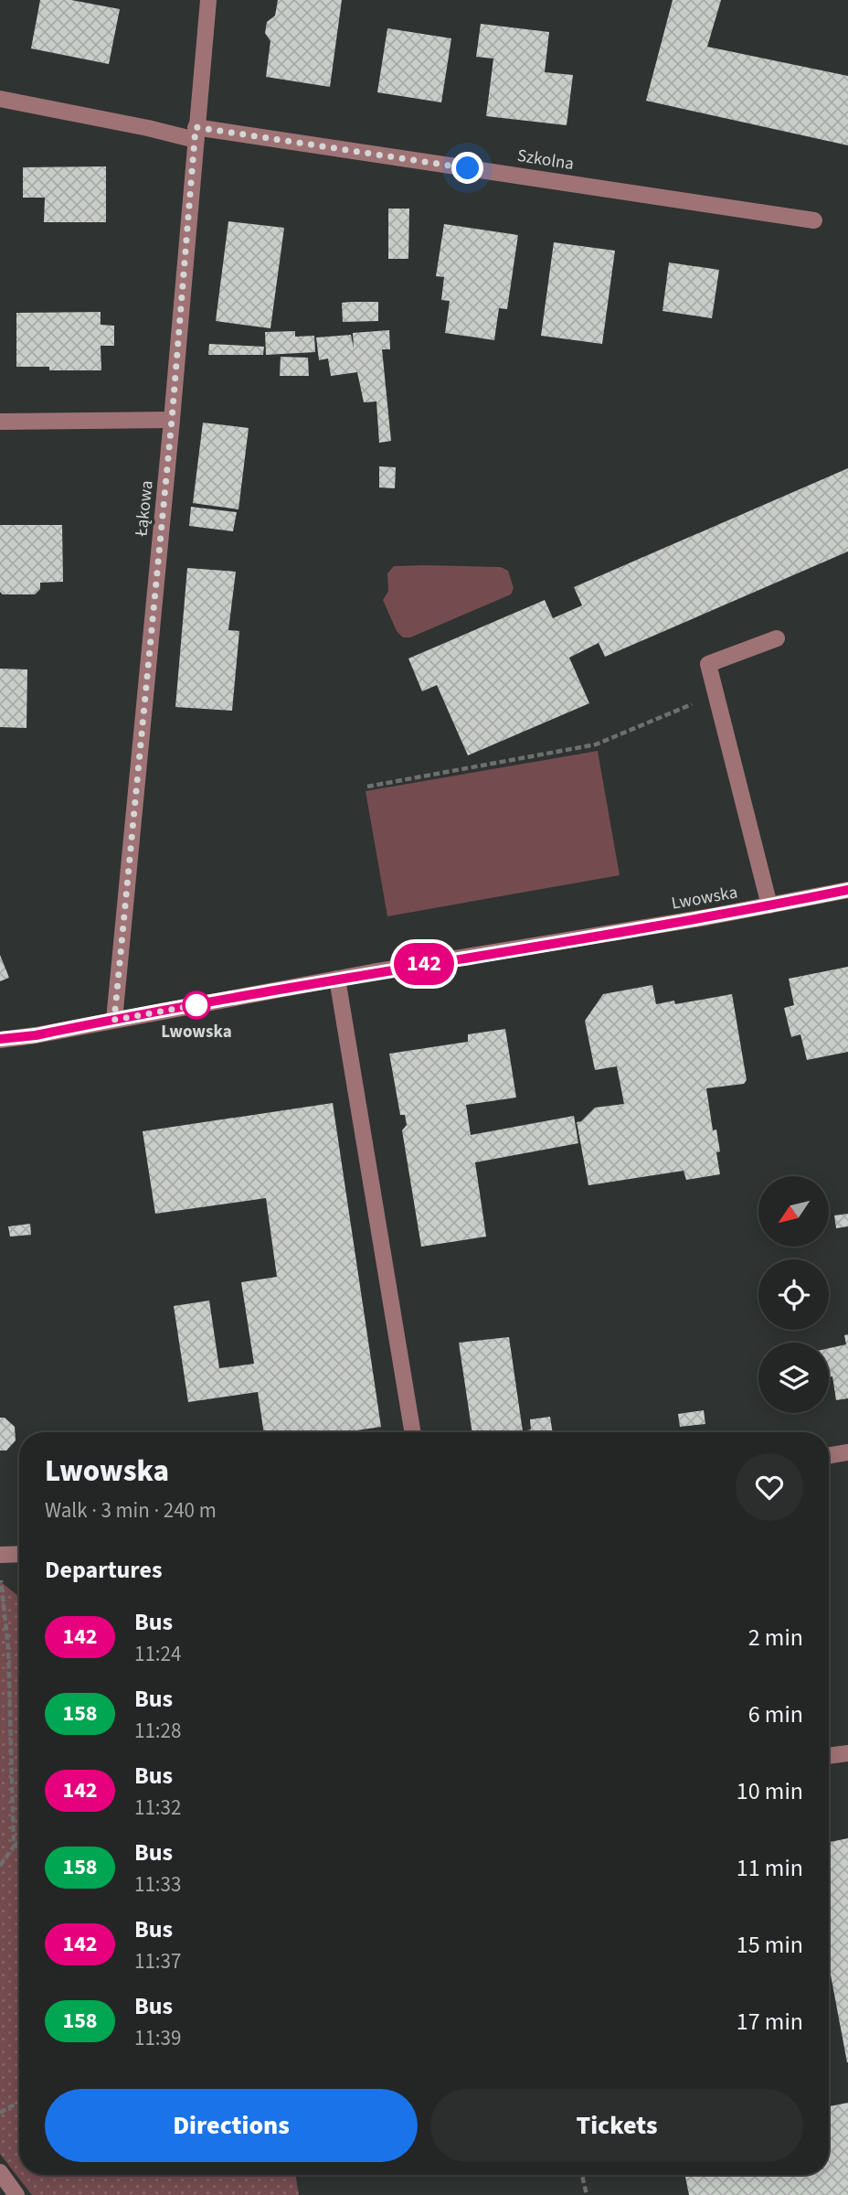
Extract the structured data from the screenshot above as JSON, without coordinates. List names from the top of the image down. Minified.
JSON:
{"streets":{"street":["Szkolna","Łąkowa","Lwowska"]},"crossings":[["Szkolna","Łąkowa"],["Łąkowa","Lwowska"]],"places":["Lwowska"],"lines":["bus line 142"],"north":"bottom left","page":{"on_map":"142","heading":[["Lwowska","Walk · 3 min · 240 m"],"Departures"],"list":[{"mark":"142","name":"Bus","note":"11:24","value":"2 min"},{"mark":"158","name":"Bus","note":"11:28","value":"6 min"},{"mark":"142","name":"Bus","note":"11:32","value":"10 min"},{"mark":"158","name":"Bus","note":"11:33","value":"11 min"},{"mark":"142","name":"Bus","note":"11:37","value":"15 min"},{"mark":"158","name":"Bus","note":"11:39","value":"17 min"}],"buttons":["Directions","Tickets"]}}
